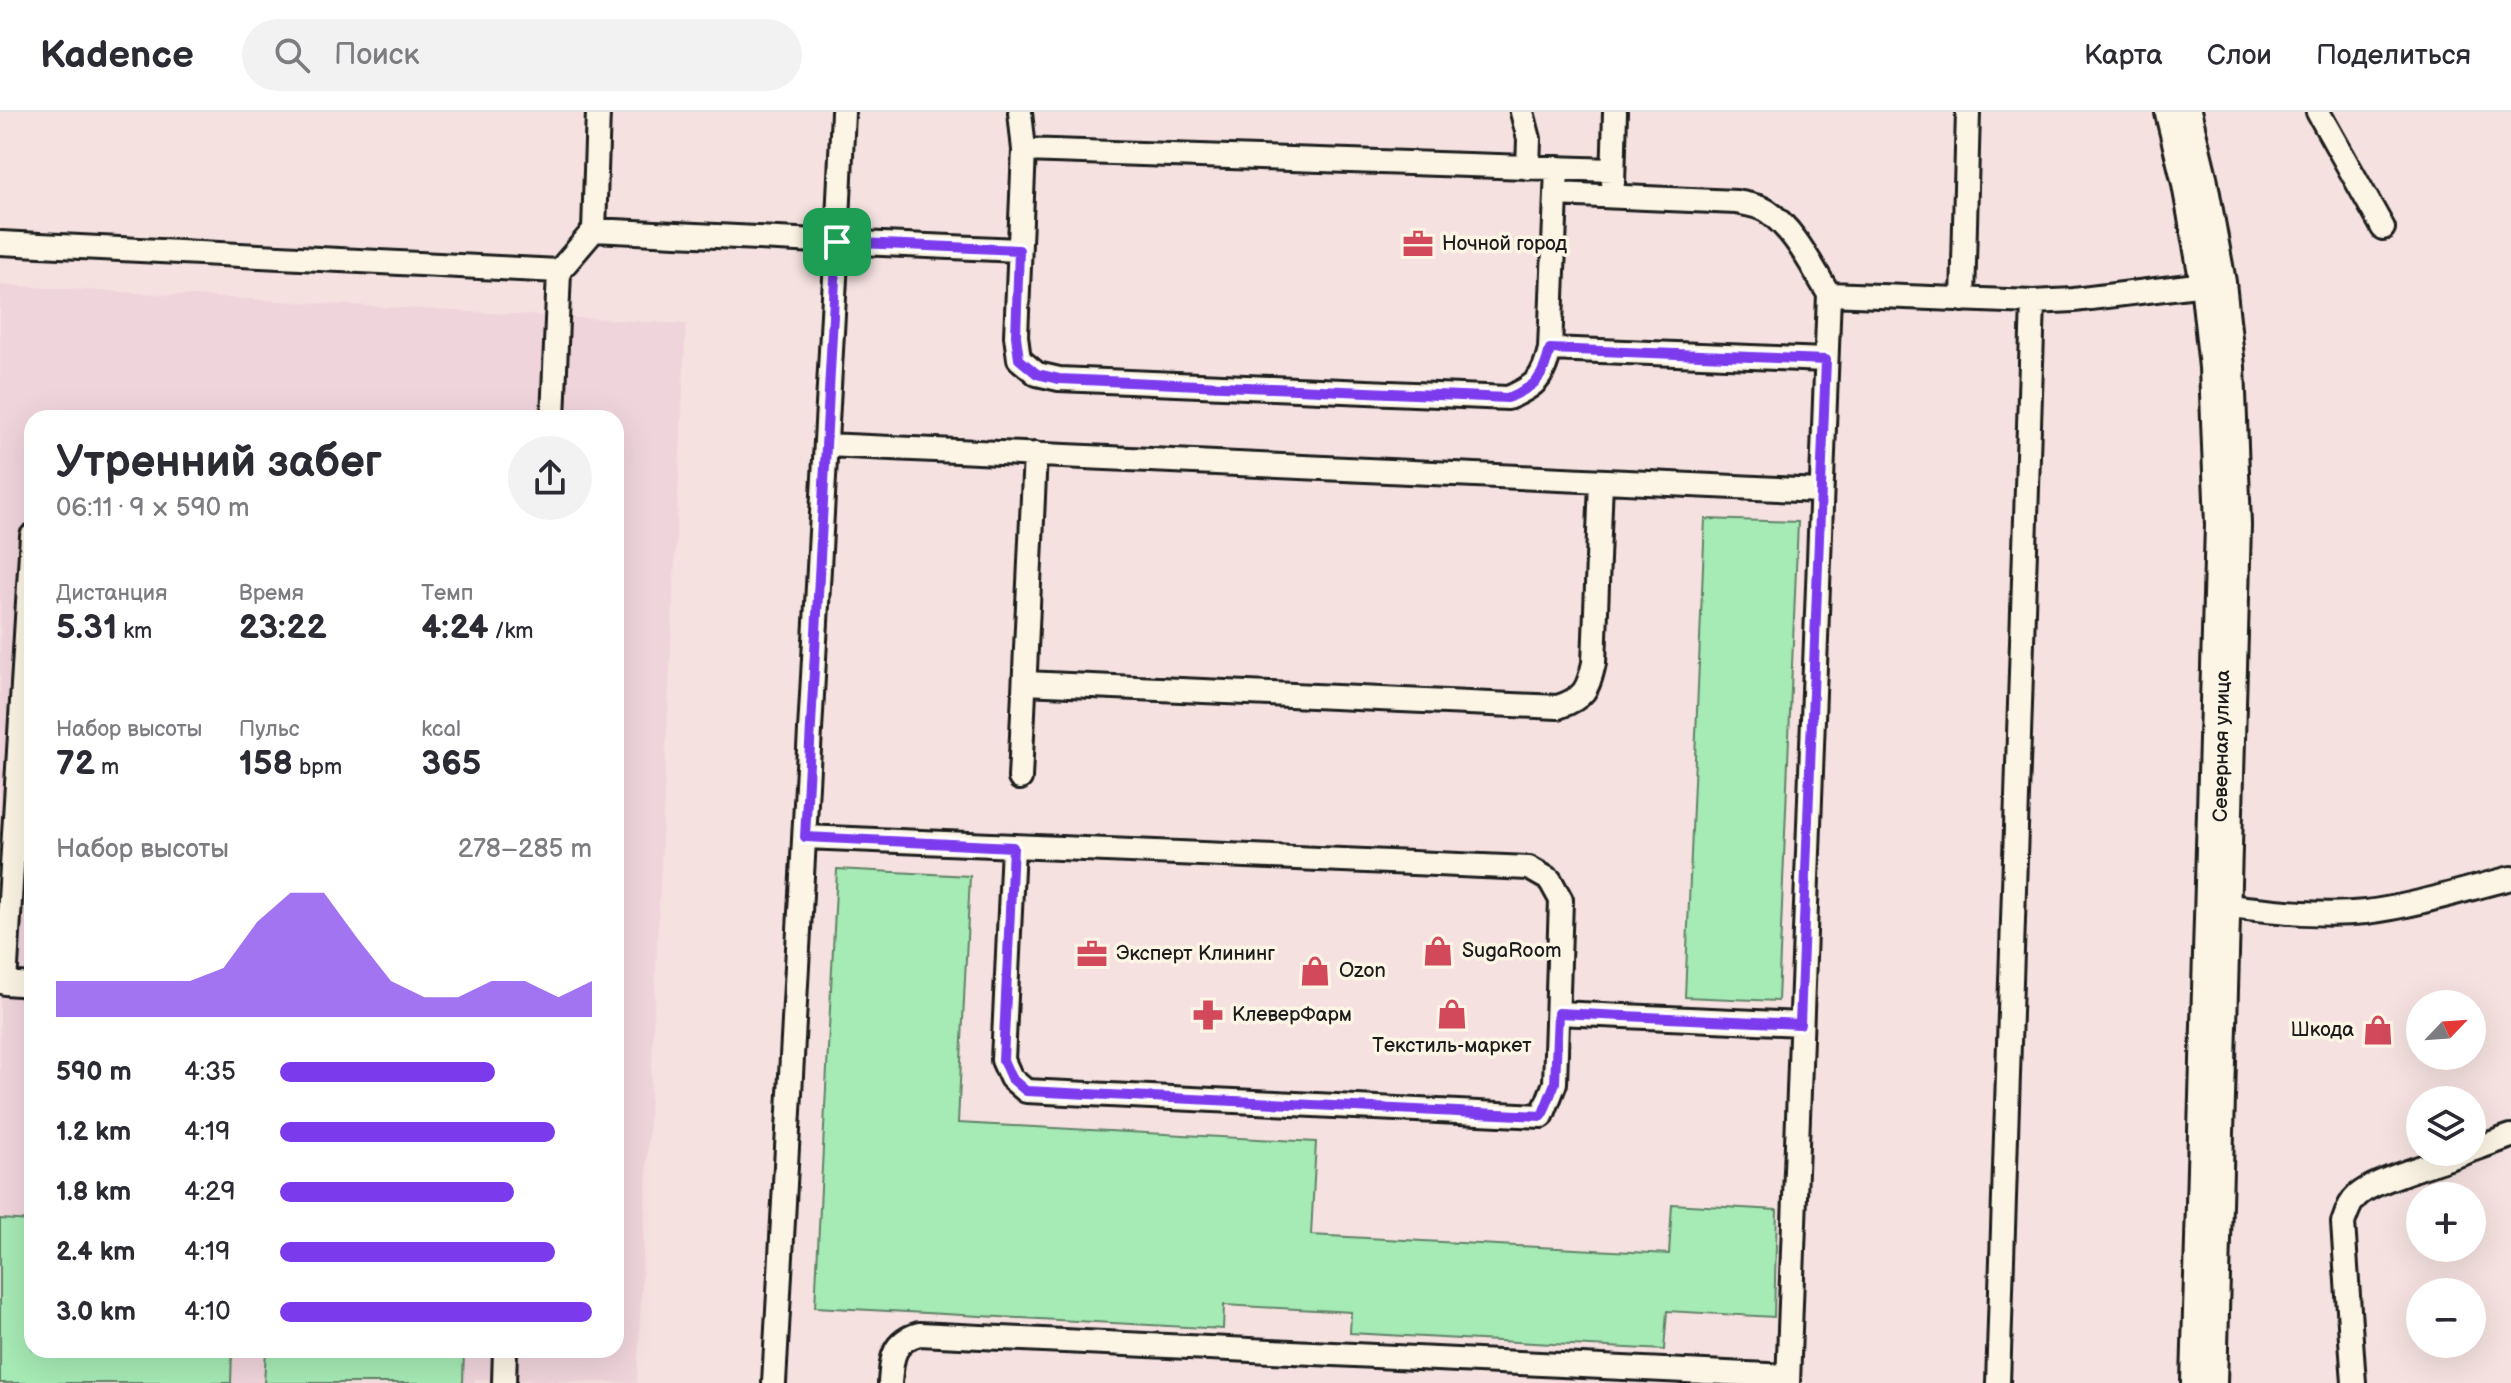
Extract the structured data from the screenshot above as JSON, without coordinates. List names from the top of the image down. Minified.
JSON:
{"streets":{"main road":["Северная улица"]},"places":{"office":["Ночной город","Эксперт Клининг"],"shop":["SugaRoom","Ozon","Текстиль-маркет","Шкода"],"pharmacy":["КлеверФарм"]},"north":"top right","page":{"header":"Kadence","search":"Поиск","nav":["Карта","Слои","Поделиться"],"heading":["Утренний забег","06:11 · 9 × 590 m"],"stats":[["Дистанция","5.31 km"],["Время","23:22"],["Темп","4:24 /km"],["Набор высоты","72 m"],["Пульс","158 bpm"],["kcal","365"]],"chart":["Набор высоты","278–285 m"],"map_buttons":["+","−"],"list":[{"name":"590 m","note":"4:35"},{"name":"1.2 km","note":"4:19"},{"name":"1.8 km","note":"4:29"},{"name":"2.4 km","note":"4:19"},{"name":"3.0 km","note":"4:10"}]}}
